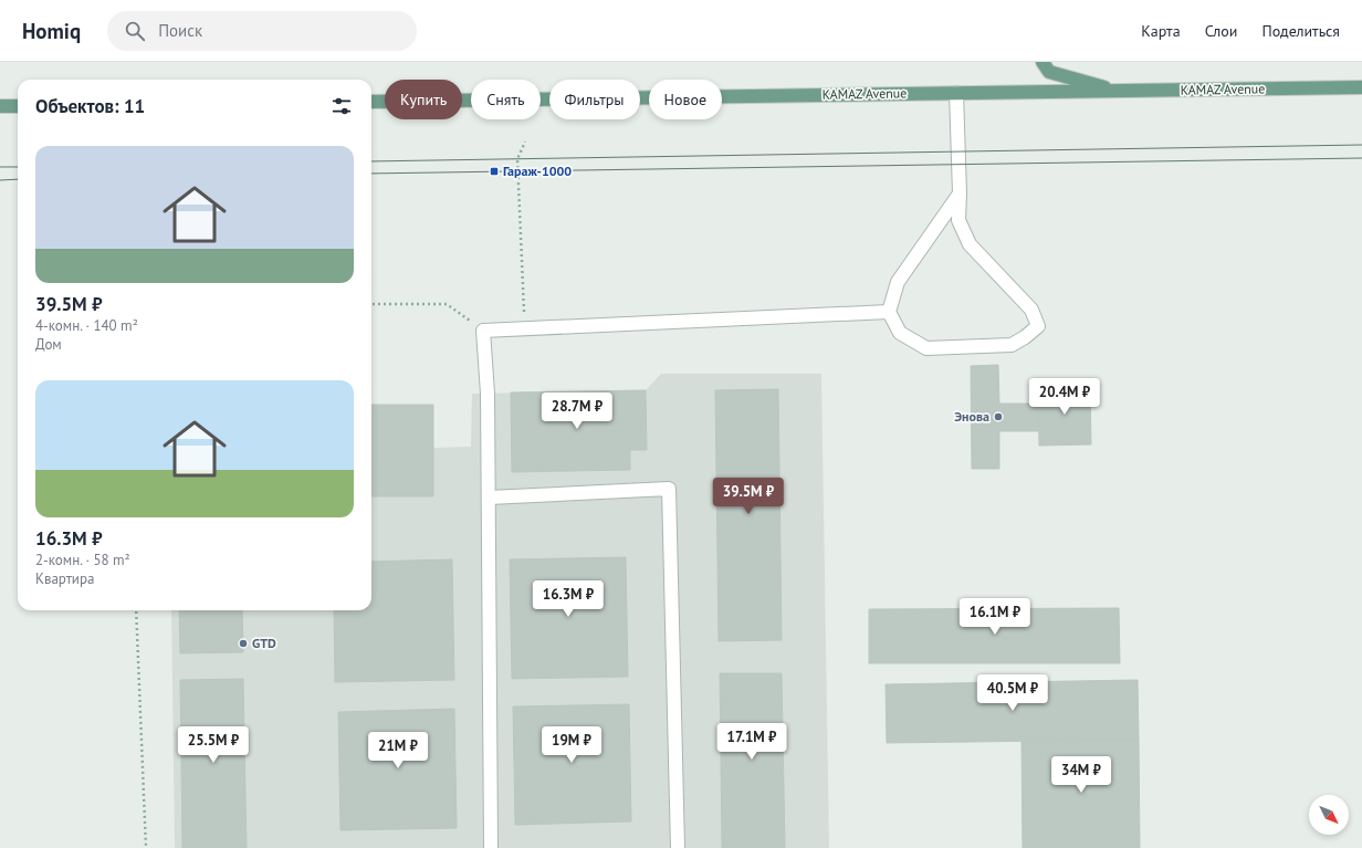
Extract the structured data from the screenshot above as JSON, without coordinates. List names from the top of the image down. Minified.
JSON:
{"streets":{"main road":["KAMAZ Avenue"]},"places":{"transit":["Гараж-1000"],"other":["Энова","GTD"]},"north":"bottom right","page":{"header":"Homiq","search":"Поиск","nav":["Карта","Слои","Поделиться"],"chip":["Купить","Снять","Фильтры","Новое"],"heading":"Объектов: 11","list":[{"name":"39.5M ₽","note":"4-комн. · 140 m² · Дом"},{"name":"16.3M ₽","note":"2-комн. · 58 m² · Квартира"}],"price":["20.4M ₽","28.7M ₽","39.5M ₽","16.3M ₽","16.1M ₽","40.5M ₽","17.1M ₽","25.5M ₽","19M ₽","21M ₽","34M ₽"]}}
